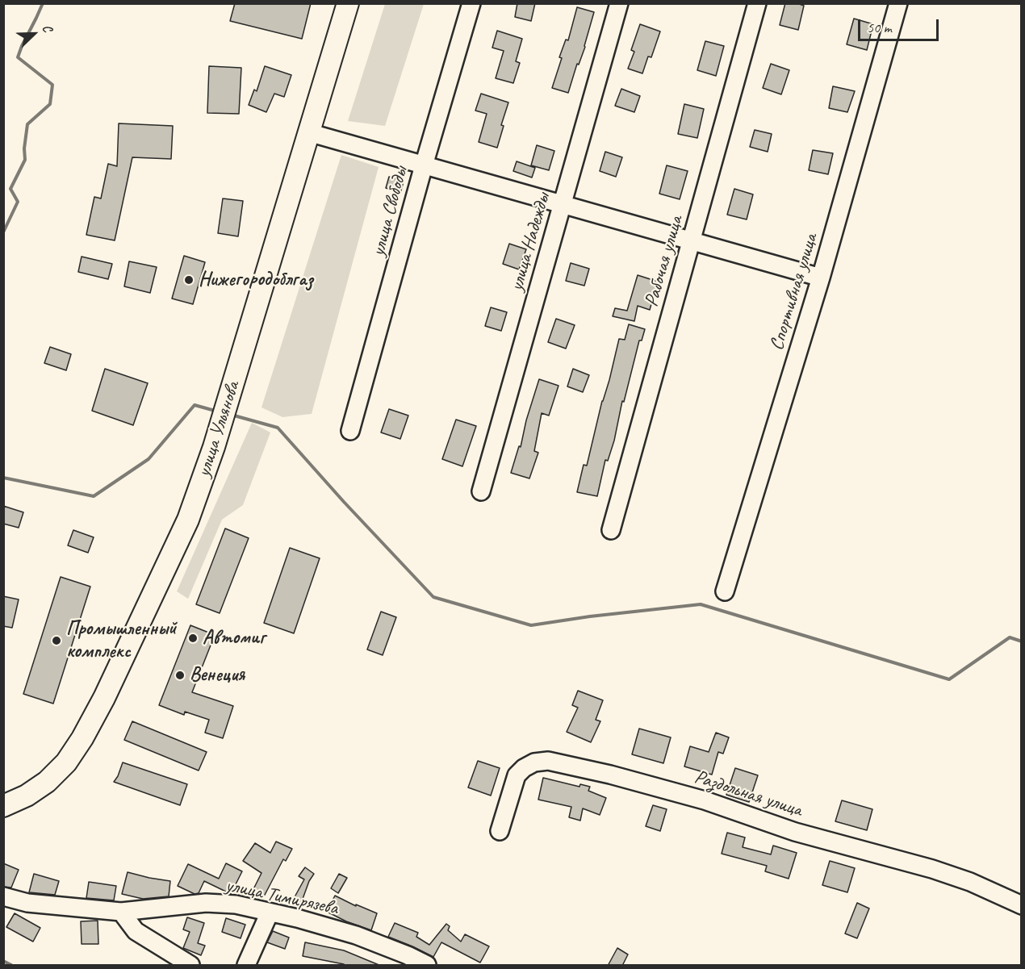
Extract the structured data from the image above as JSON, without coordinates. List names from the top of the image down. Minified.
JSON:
{"streets":{"main road":["улица Ульянова"],"street":["улица Свободы","улица Надежды","Рабочая улица","Спортивная улица","Раздольная улица","улица Тимирязева"]},"places":["Нижегородоблгаз","Автомиг","Промышленный комплекс","Венеция"],"scale_bar":"50 m","north":"top right"}
